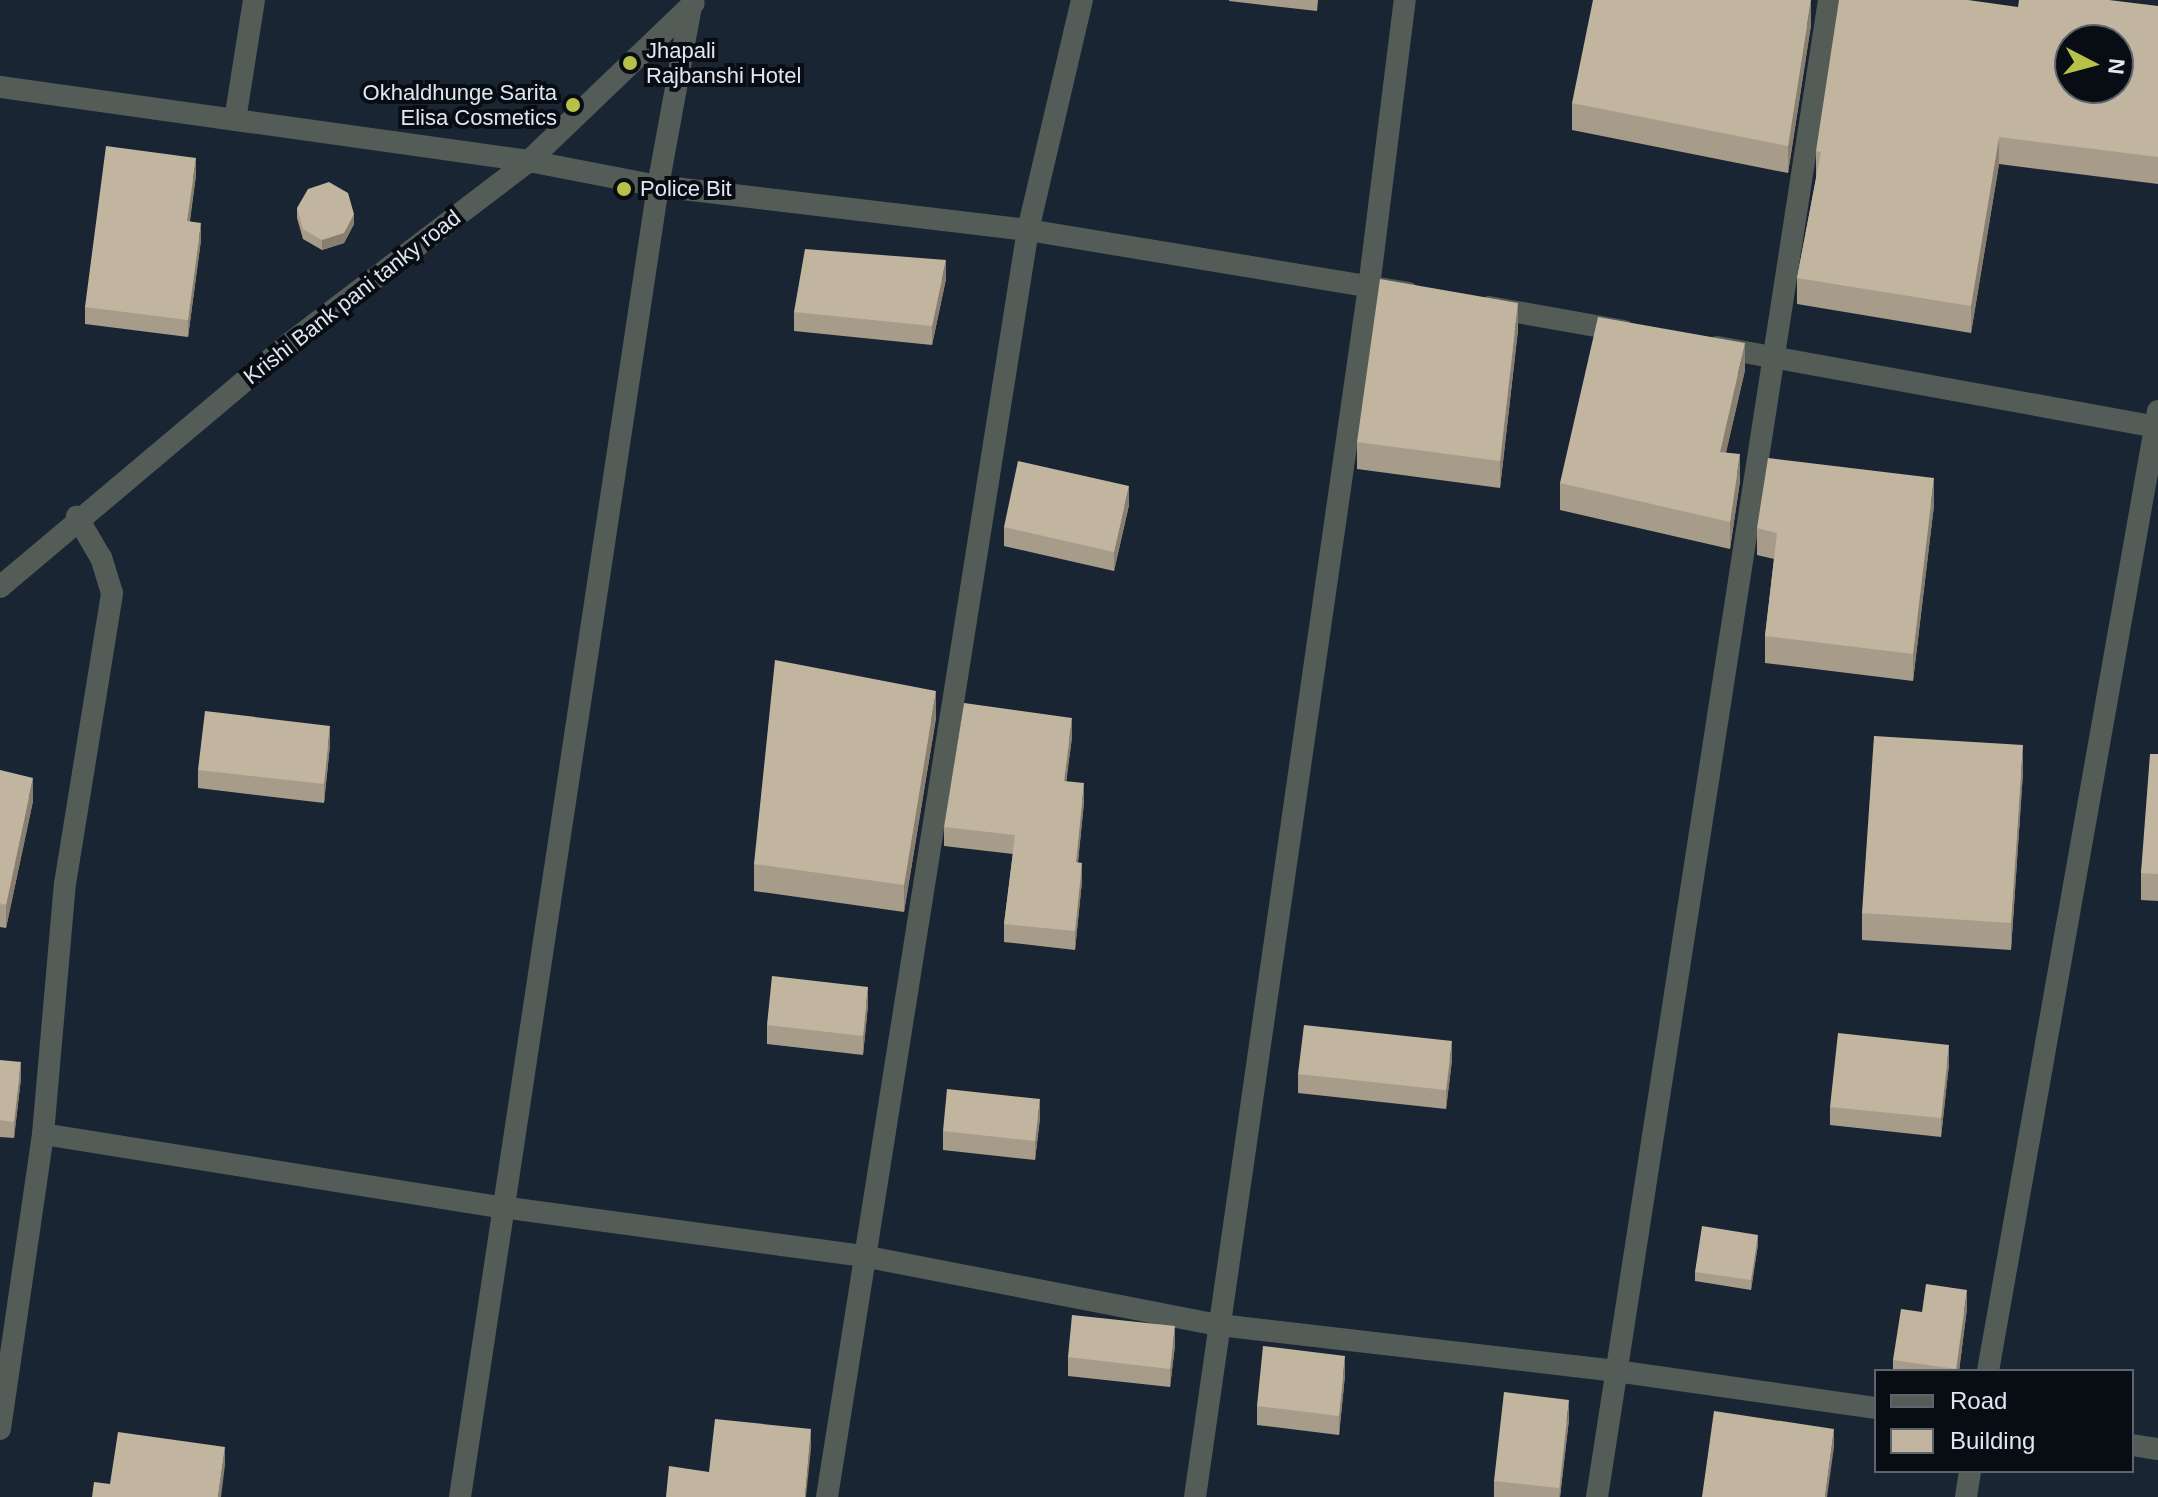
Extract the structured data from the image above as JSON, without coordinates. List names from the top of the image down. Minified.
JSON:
{"streets":{"street":["Krishi Bank pani tanky road"]},"places":["Jhapali Rajbanshi Hotel","Okhaldhunge Sarita Elisa Cosmetics","Police Bit"],"legend":["Road","Building"],"north":"right"}
